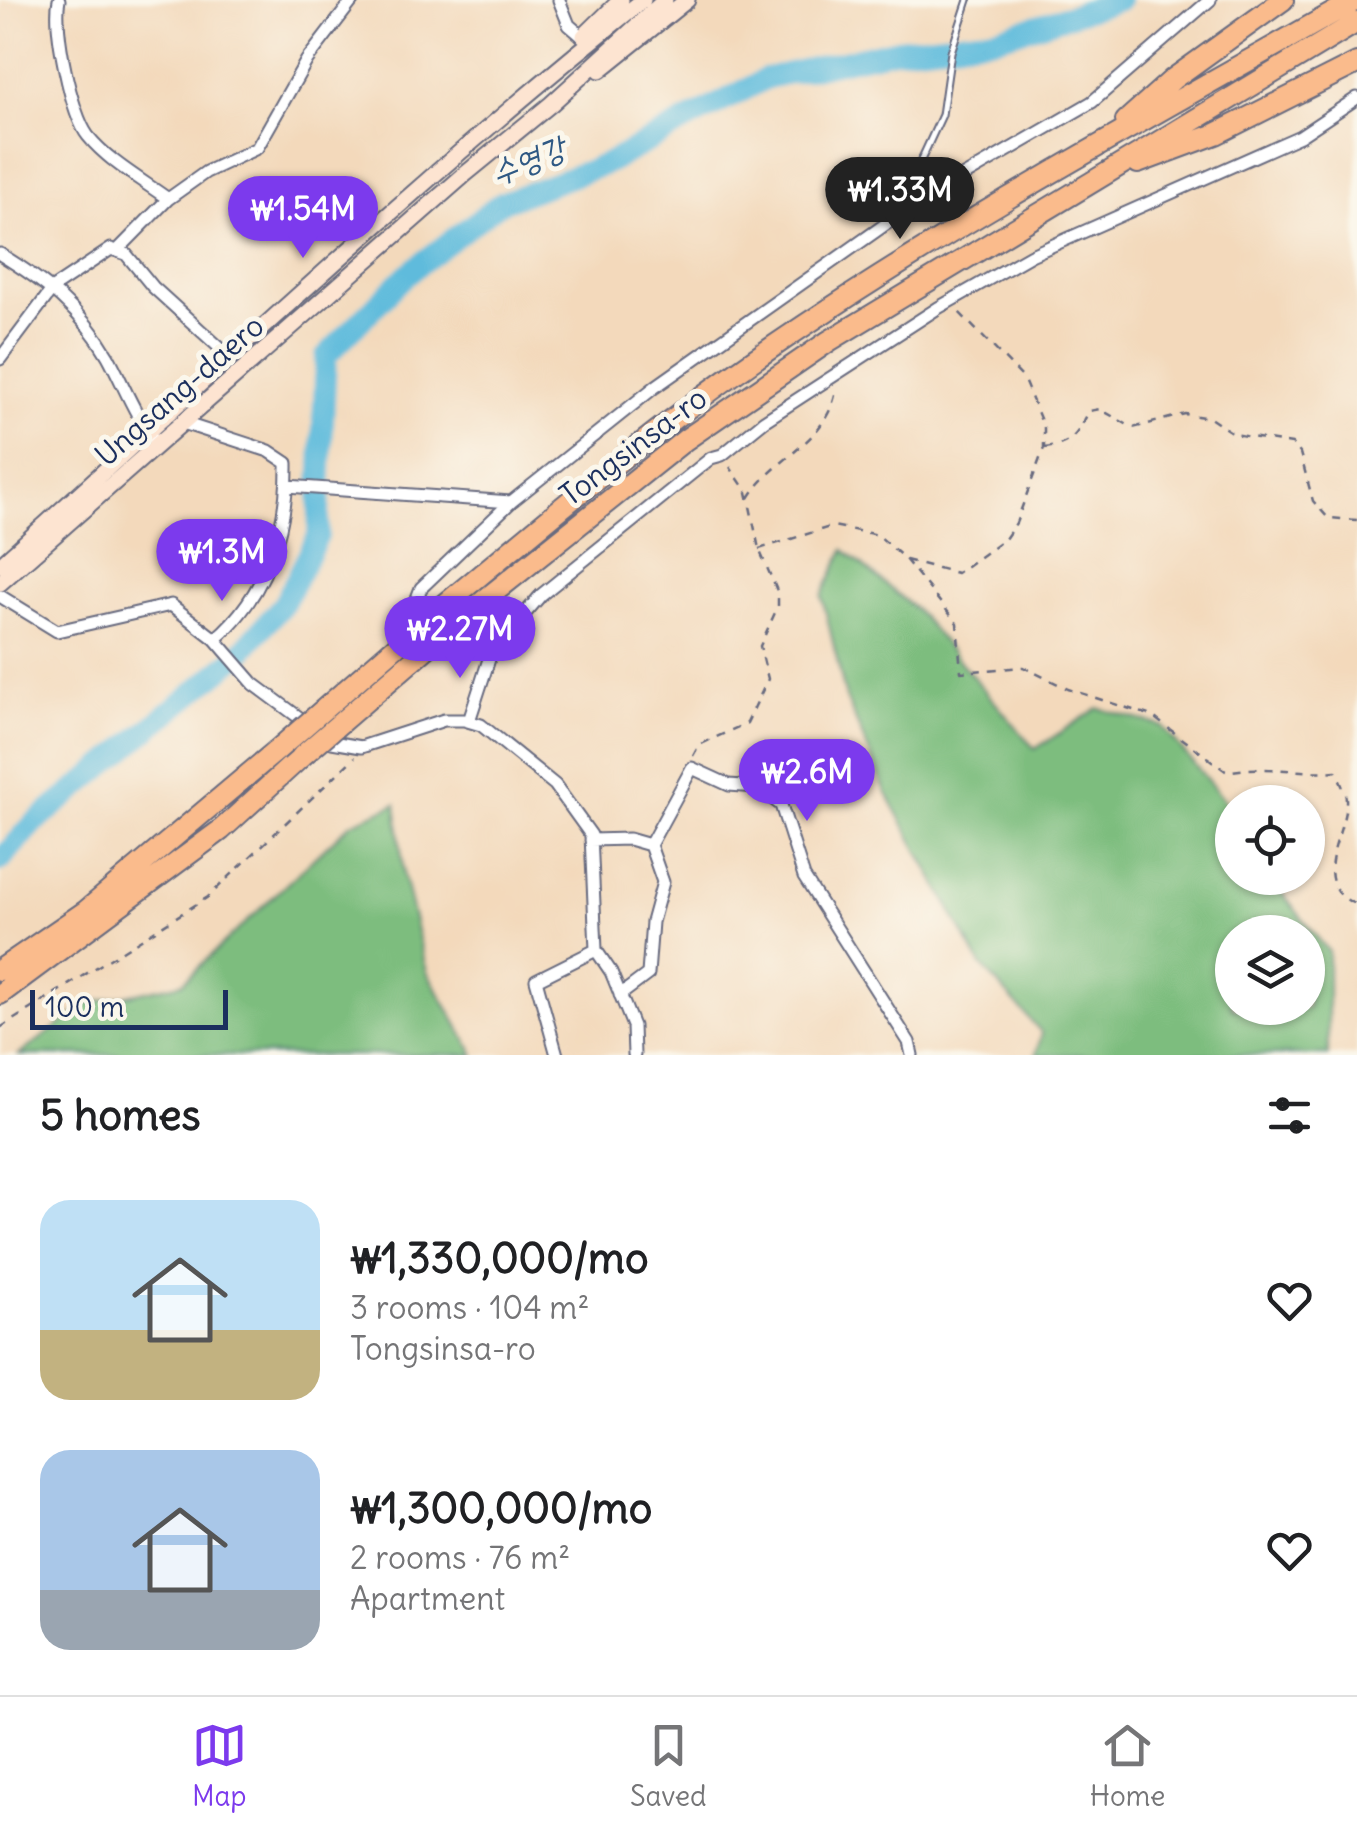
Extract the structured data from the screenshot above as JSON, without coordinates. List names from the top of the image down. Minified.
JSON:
{"streets":{"highway":["Tongsinsa-ro"],"main road":["Ungsang-daero"]},"water":["수영강"],"scale_bar":"100 m","page":{"price":["₩1.33M","₩1.54M","₩1.3M","₩2.27M","₩2.6M"],"scale":"100 m","heading":"5 homes","list":[{"name":"₩1,330,000/mo","note":"3 rooms · 104 m² · Tongsinsa-ro"},{"name":"₩1,300,000/mo","note":"2 rooms · 76 m² · Apartment"}],"tabs":["Map","Saved","Home"]}}
